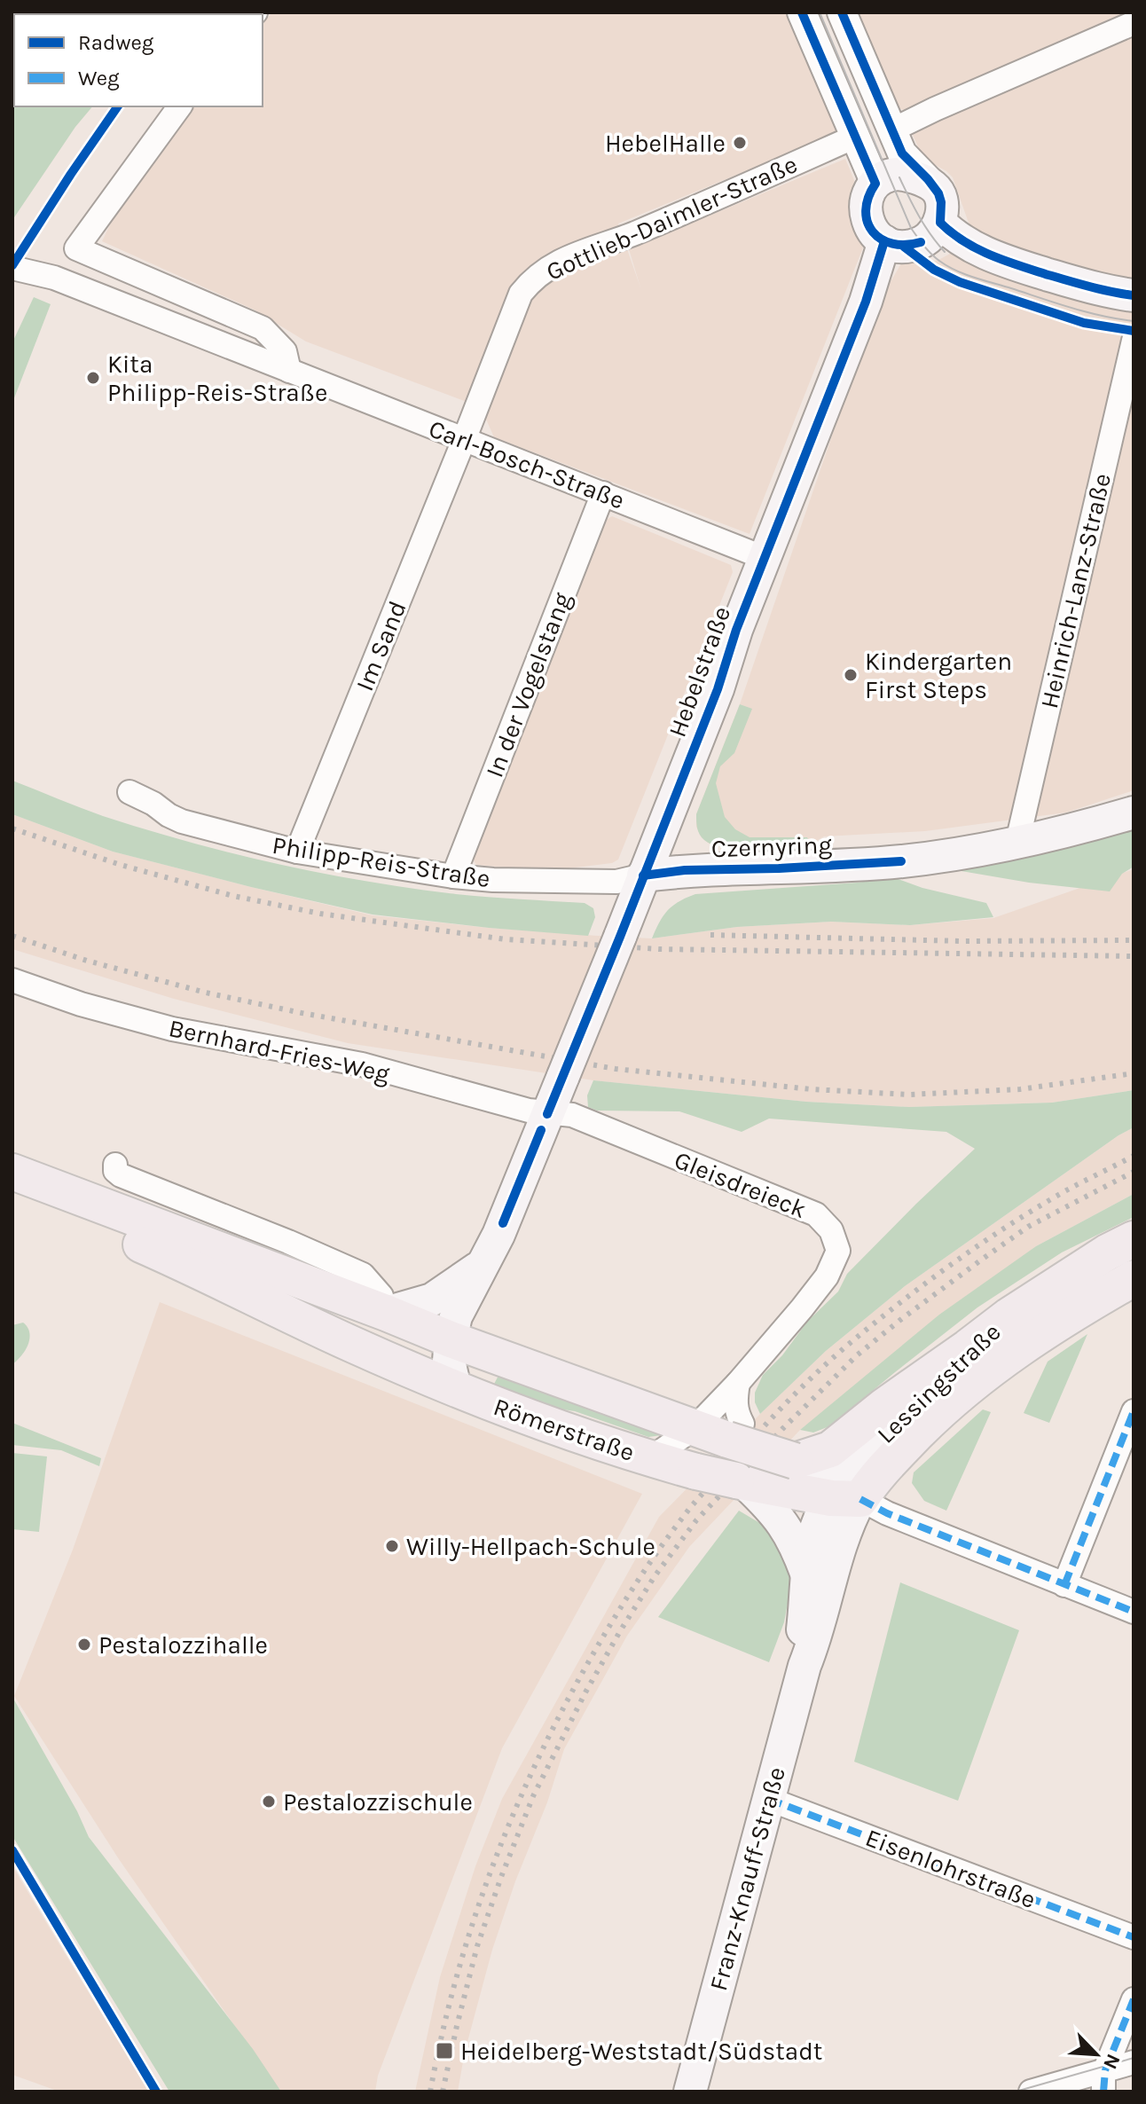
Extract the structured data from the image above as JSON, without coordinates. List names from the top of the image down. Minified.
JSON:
{"streets":{"main road":["Hebelstraße","Czernyring","Lessingstraße","Römerstraße","Franz-Knauff-Straße"],"street":["Gottlieb-Daimler-Straße","Carl-Bosch-Straße","Heinrich-Lanz-Straße","Im Sand","In der Vogelstang","Philipp-Reis-Straße","Bernhard-Fries-Weg","Gleisdreieck","Eisenlohrstraße"]},"crossings":[["Gottlieb-Daimler-Straße","Carl-Bosch-Straße"],["Gottlieb-Daimler-Straße","Im Sand"],["Carl-Bosch-Straße","Im Sand"],["Carl-Bosch-Straße","Hebelstraße"],["Carl-Bosch-Straße","In der Vogelstang"],["Heinrich-Lanz-Straße","Czernyring"],["Im Sand","Philipp-Reis-Straße"],["Hebelstraße","Czernyring"],["Hebelstraße","Philipp-Reis-Straße"],["Hebelstraße","Bernhard-Fries-Weg"],["Hebelstraße","Gleisdreieck"],["Hebelstraße","Römerstraße"],["In der Vogelstang","Philipp-Reis-Straße"],["Czernyring","Philipp-Reis-Straße"],["Bernhard-Fries-Weg","Gleisdreieck"],["Gleisdreieck","Römerstraße"],["Lessingstraße","Römerstraße"],["Lessingstraße","Franz-Knauff-Straße"],["Römerstraße","Franz-Knauff-Straße"],["Eisenlohrstraße","Franz-Knauff-Straße"]],"places":{"other":["HebelHalle","Kita Philipp-Reis-Straße","Kindergarten First Steps","Willy-Hellpach-Schule","Pestalozzihalle","Pestalozzischule"],"transit":["Heidelberg-Weststadt/Südstadt"]},"legend":["Radweg","Weg"],"north":"bottom right"}
